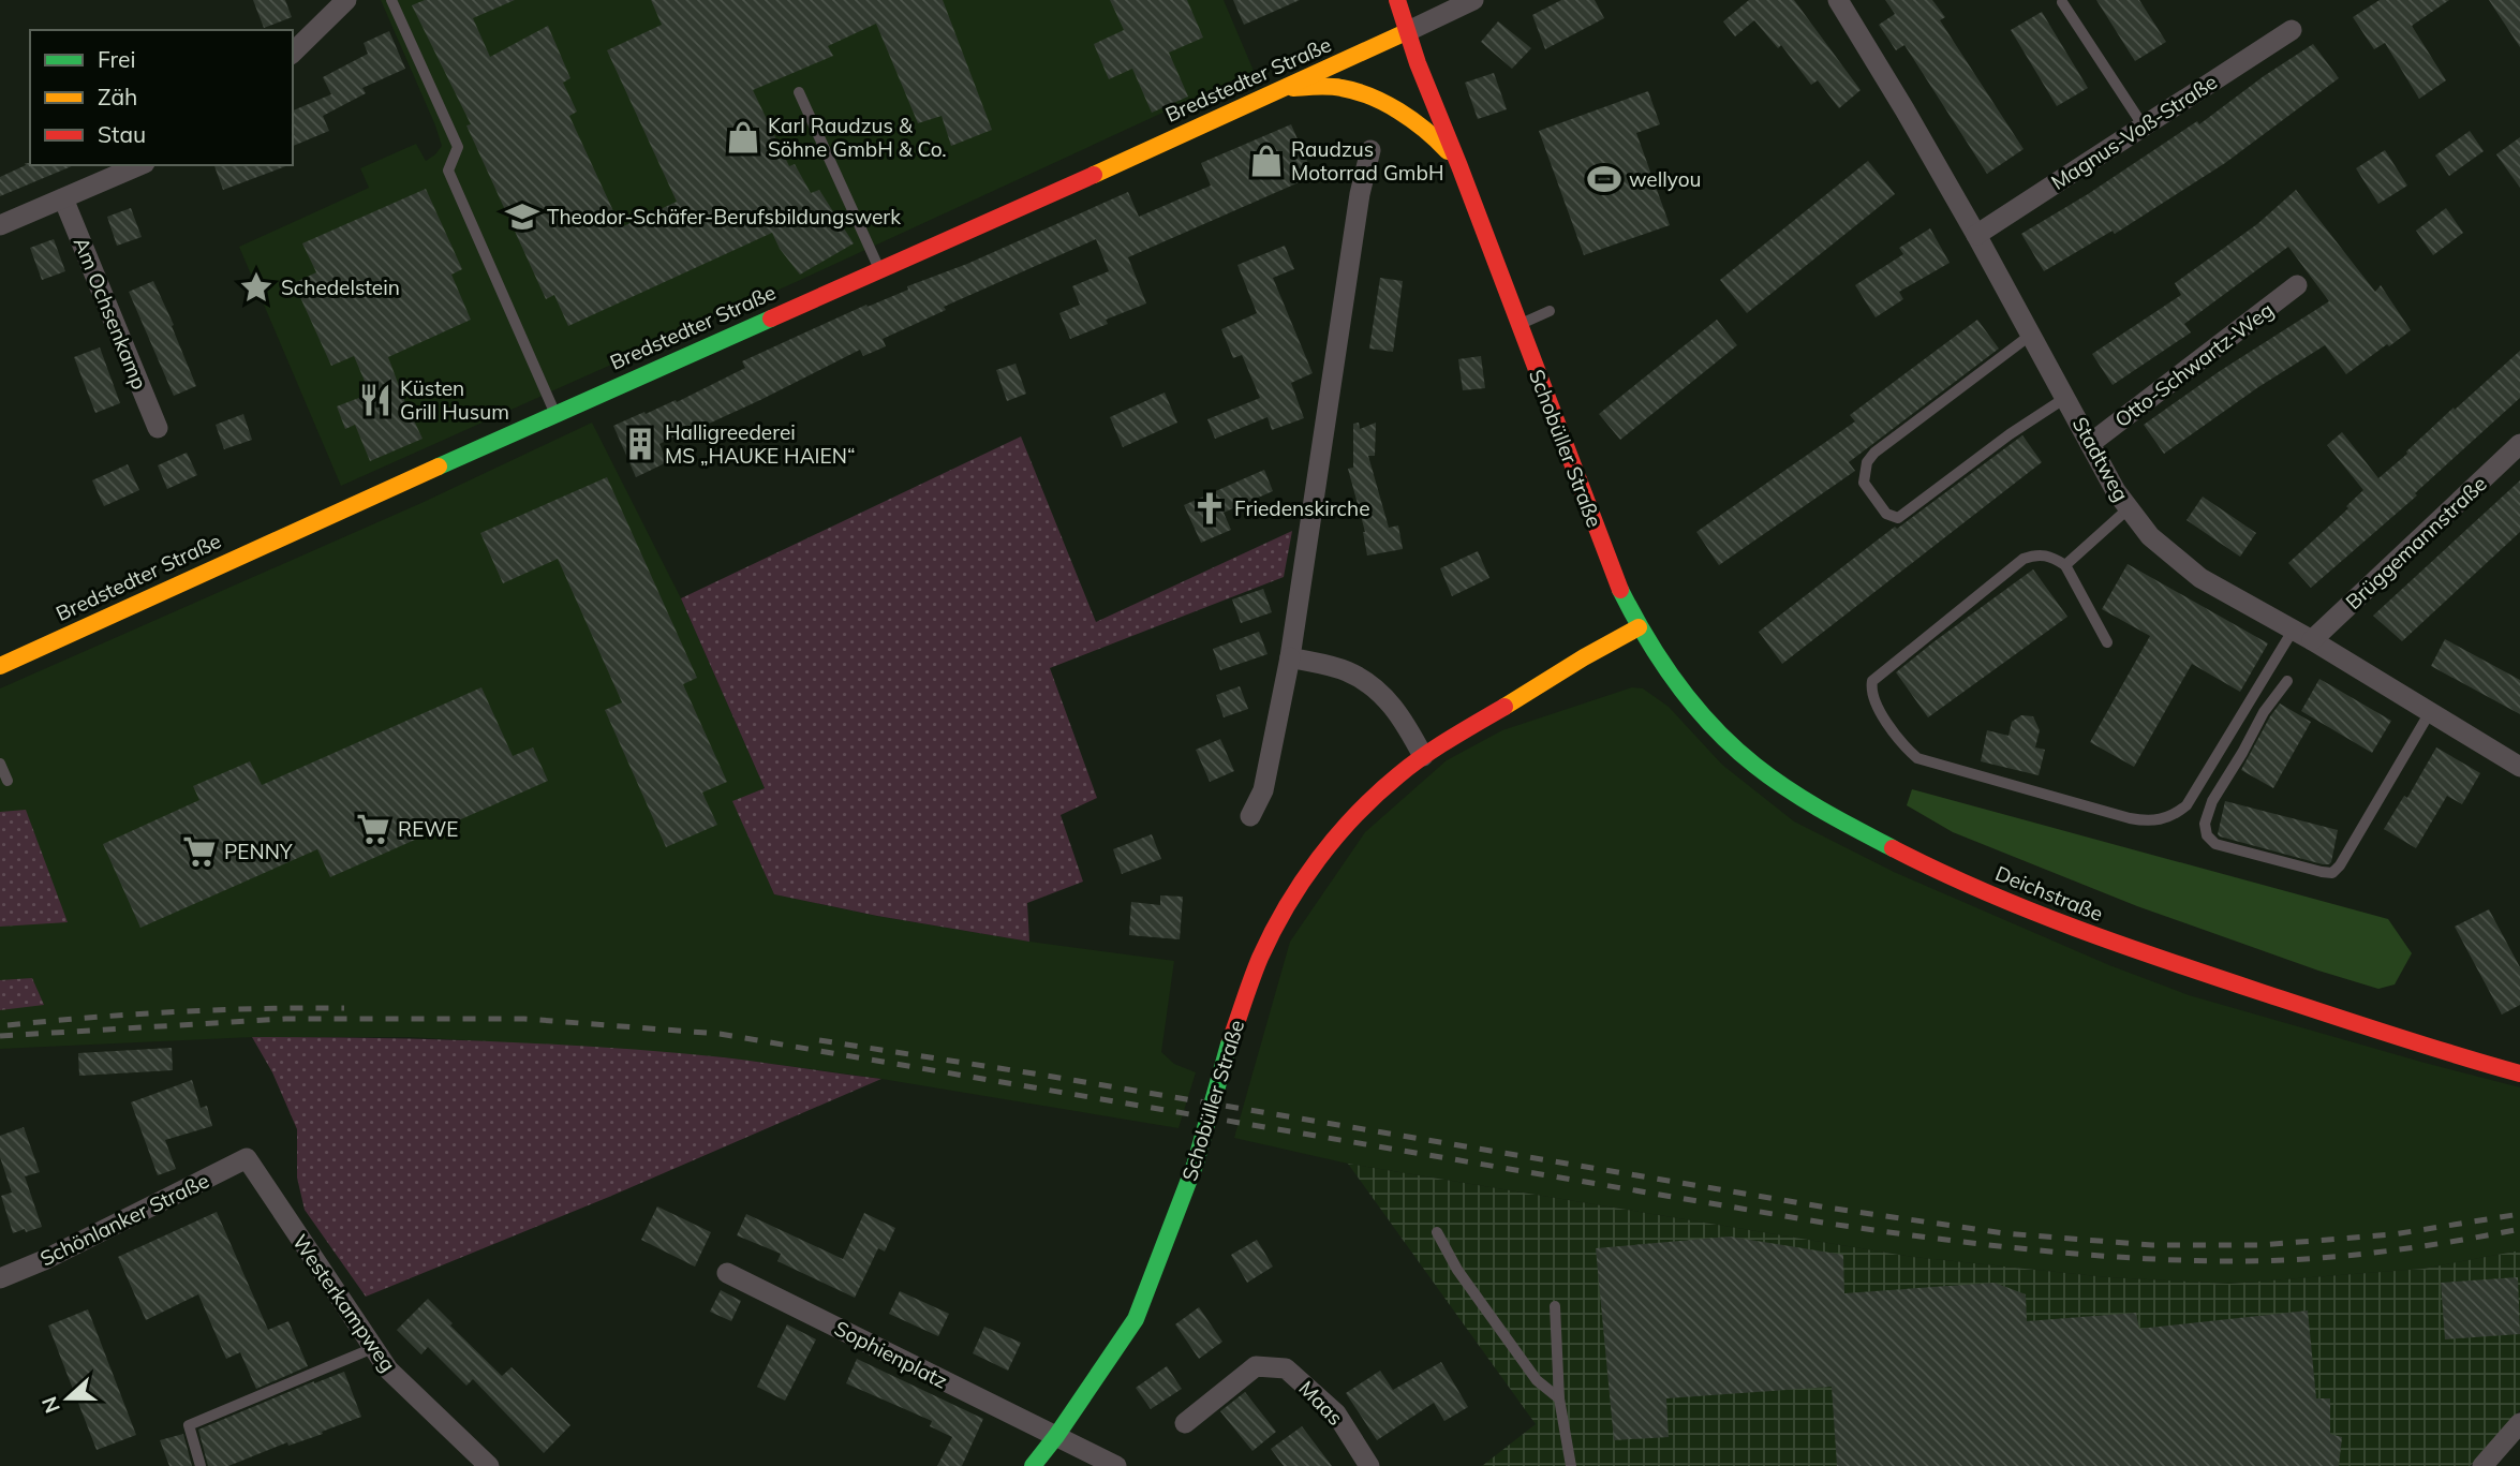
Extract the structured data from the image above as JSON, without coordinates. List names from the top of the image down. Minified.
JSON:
{"streets":{"main road":["Bredstedter Straße","Schobüller Straße","Deichstraße"],"street":["Magnus-Voß-Straße","Am Ochsenkamp","Otto-Schwartz-Weg","Stadtweg","Brüggemannstraße","Schönlanker Straße","Westerkampweg","Sophienplatz","Maas"]},"crossings":[["Bredstedter Straße","Schobüller Straße"],["Magnus-Voß-Straße","Stadtweg"],["Otto-Schwartz-Weg","Stadtweg"],["Schobüller Straße","Deichstraße"],["Schobüller Straße","Sophienplatz"],["Stadtweg","Brüggemannstraße"],["Schönlanker Straße","Westerkampweg"]],"places":{"shop":["Karl Raudzus & Söhne GmbH & Co.","Raudzus Motorrad GmbH"],"sports":["wellyou"],"school or university":["Theodor-Schäfer-Berufsbildungswerk"],"place":["Schedelstein"],"restaurant":["Küsten Grill Husum"],"building":["Halligreederei MS „HAUKE HAIEN“"],"church":["Friedenskirche"],"supermarket":["REWE","PENNY"]},"legend":["Frei","Zäh","Stau"],"north":"left"}
